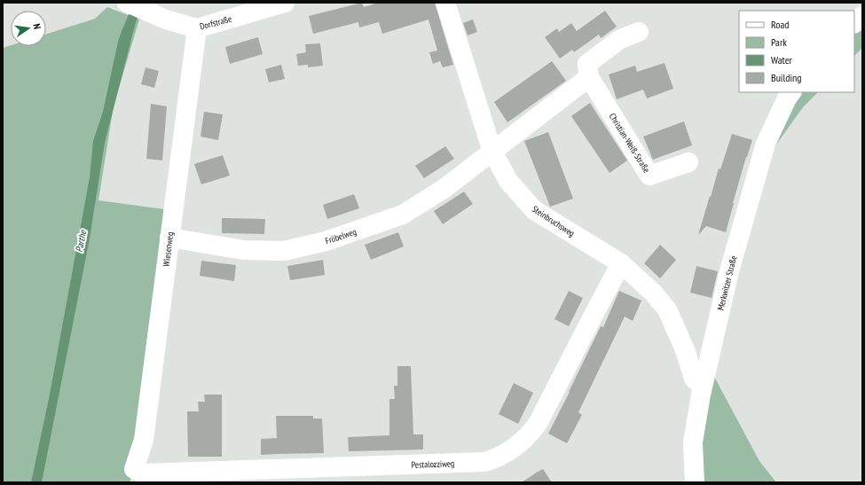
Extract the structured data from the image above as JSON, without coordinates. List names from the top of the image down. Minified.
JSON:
{"streets":{"street":["Dorfstraße","Christian-Weiß-Straße","Steinbruchsweg","Fröbelweg","Wiesenweg","Merkwitzer Straße","Pestalozziweg"]},"crossings":[["Dorfstraße","Wiesenweg"],["Steinbruchsweg","Fröbelweg"],["Steinbruchsweg","Merkwitzer Straße"],["Steinbruchsweg","Pestalozziweg"],["Fröbelweg","Wiesenweg"],["Wiesenweg","Pestalozziweg"]],"water":["Parthe"],"legend":["Road","Park","Water","Building"],"north":"right"}
